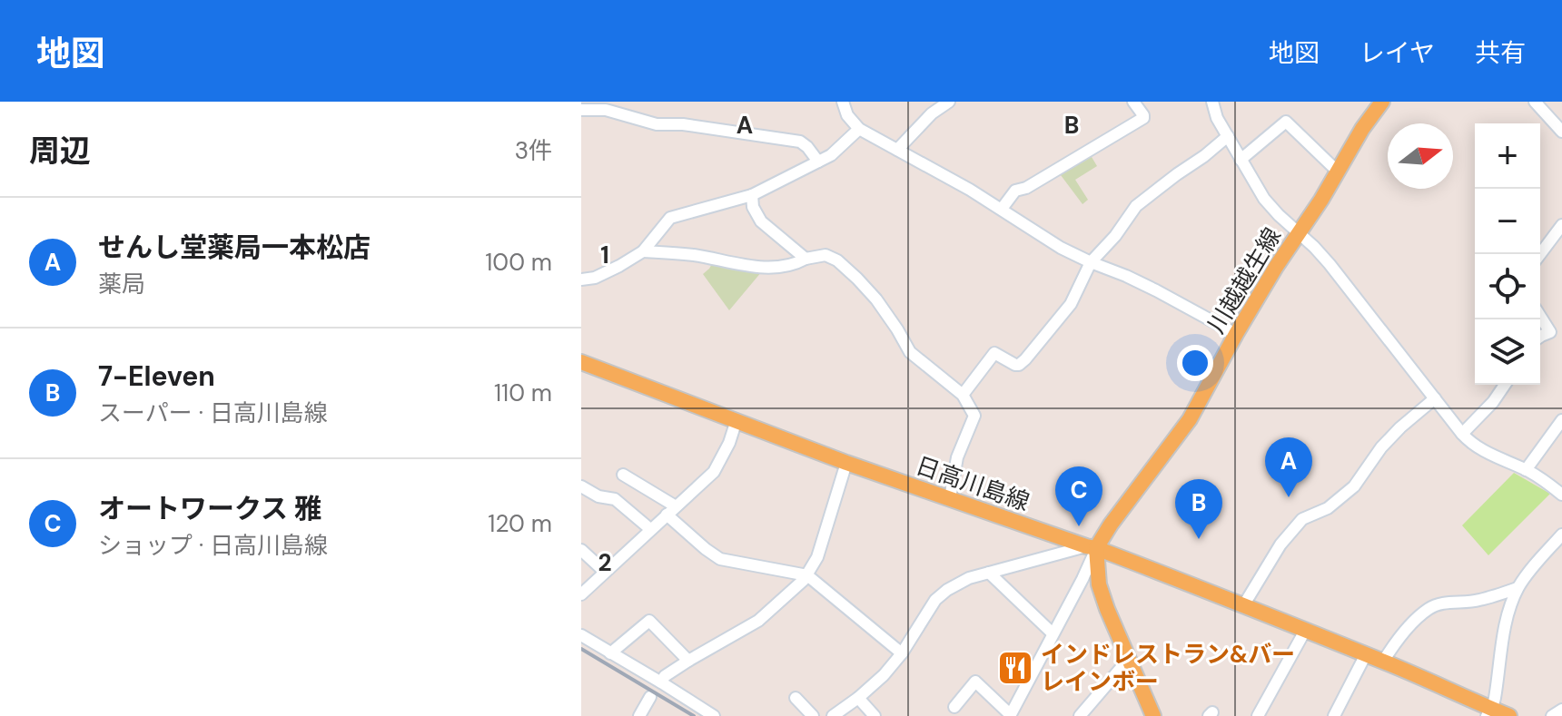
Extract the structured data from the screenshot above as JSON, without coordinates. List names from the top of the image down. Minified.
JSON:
{"streets":{"main road":["川越越生線","日高川島線"]},"crossings":[["川越越生線","日高川島線"]],"places":{"restaurant":["インドレストラン&バー レインボー"]},"north":"right","page":{"header":"地図","nav":["地図","レイヤ","共有"],"heading":["周辺","3件"],"map_buttons":["+","−"],"list":[{"mark":"A","name":"せんし堂薬局一本松店","note":"薬局","value":"100 m"},{"mark":"B","name":"7-Eleven","note":"スーパー · 日高川島線","value":"110 m"},{"mark":"C","name":"オートワークス 雅","note":"ショップ · 日高川島線","value":"120 m"}],"pins":["A","C","B"]},"grid":{"columns":["A","B"],"rows":["1","2"]}}
